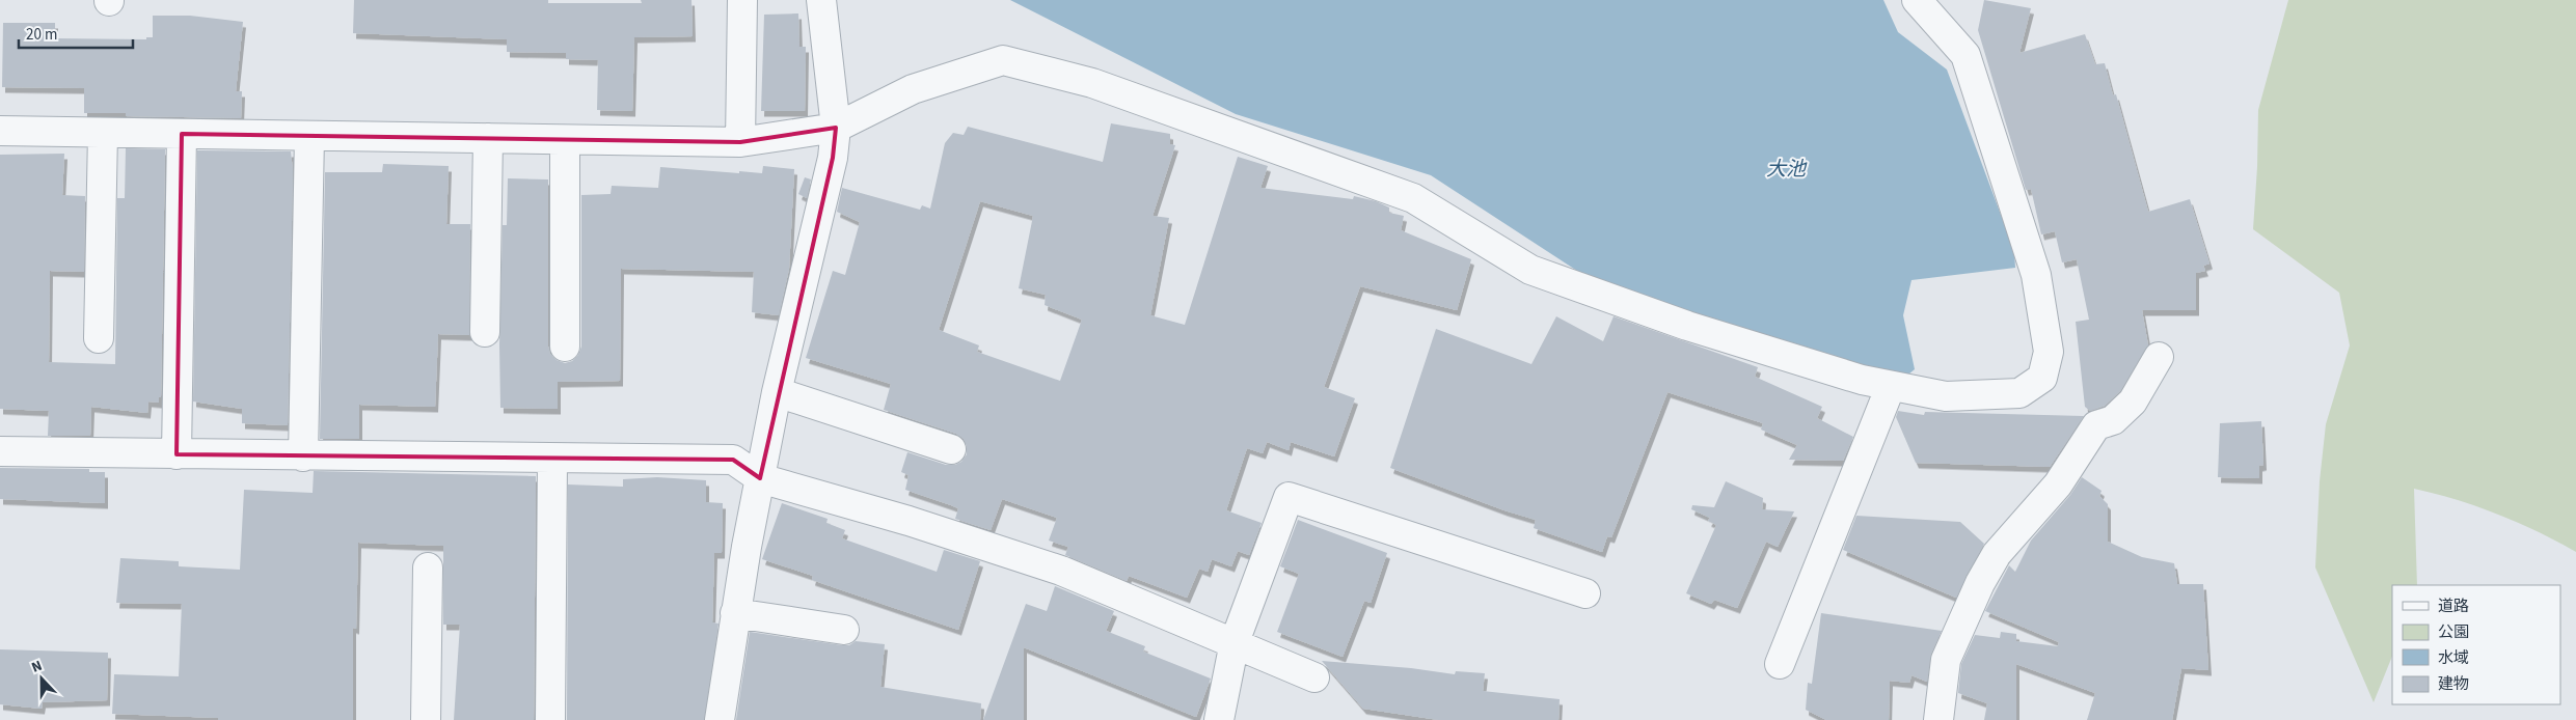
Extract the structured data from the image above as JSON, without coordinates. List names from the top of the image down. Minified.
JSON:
{"water":["大池"],"legend":["道路","公園","水域","建物"],"scale_bar":"20 m","north":"top"}
